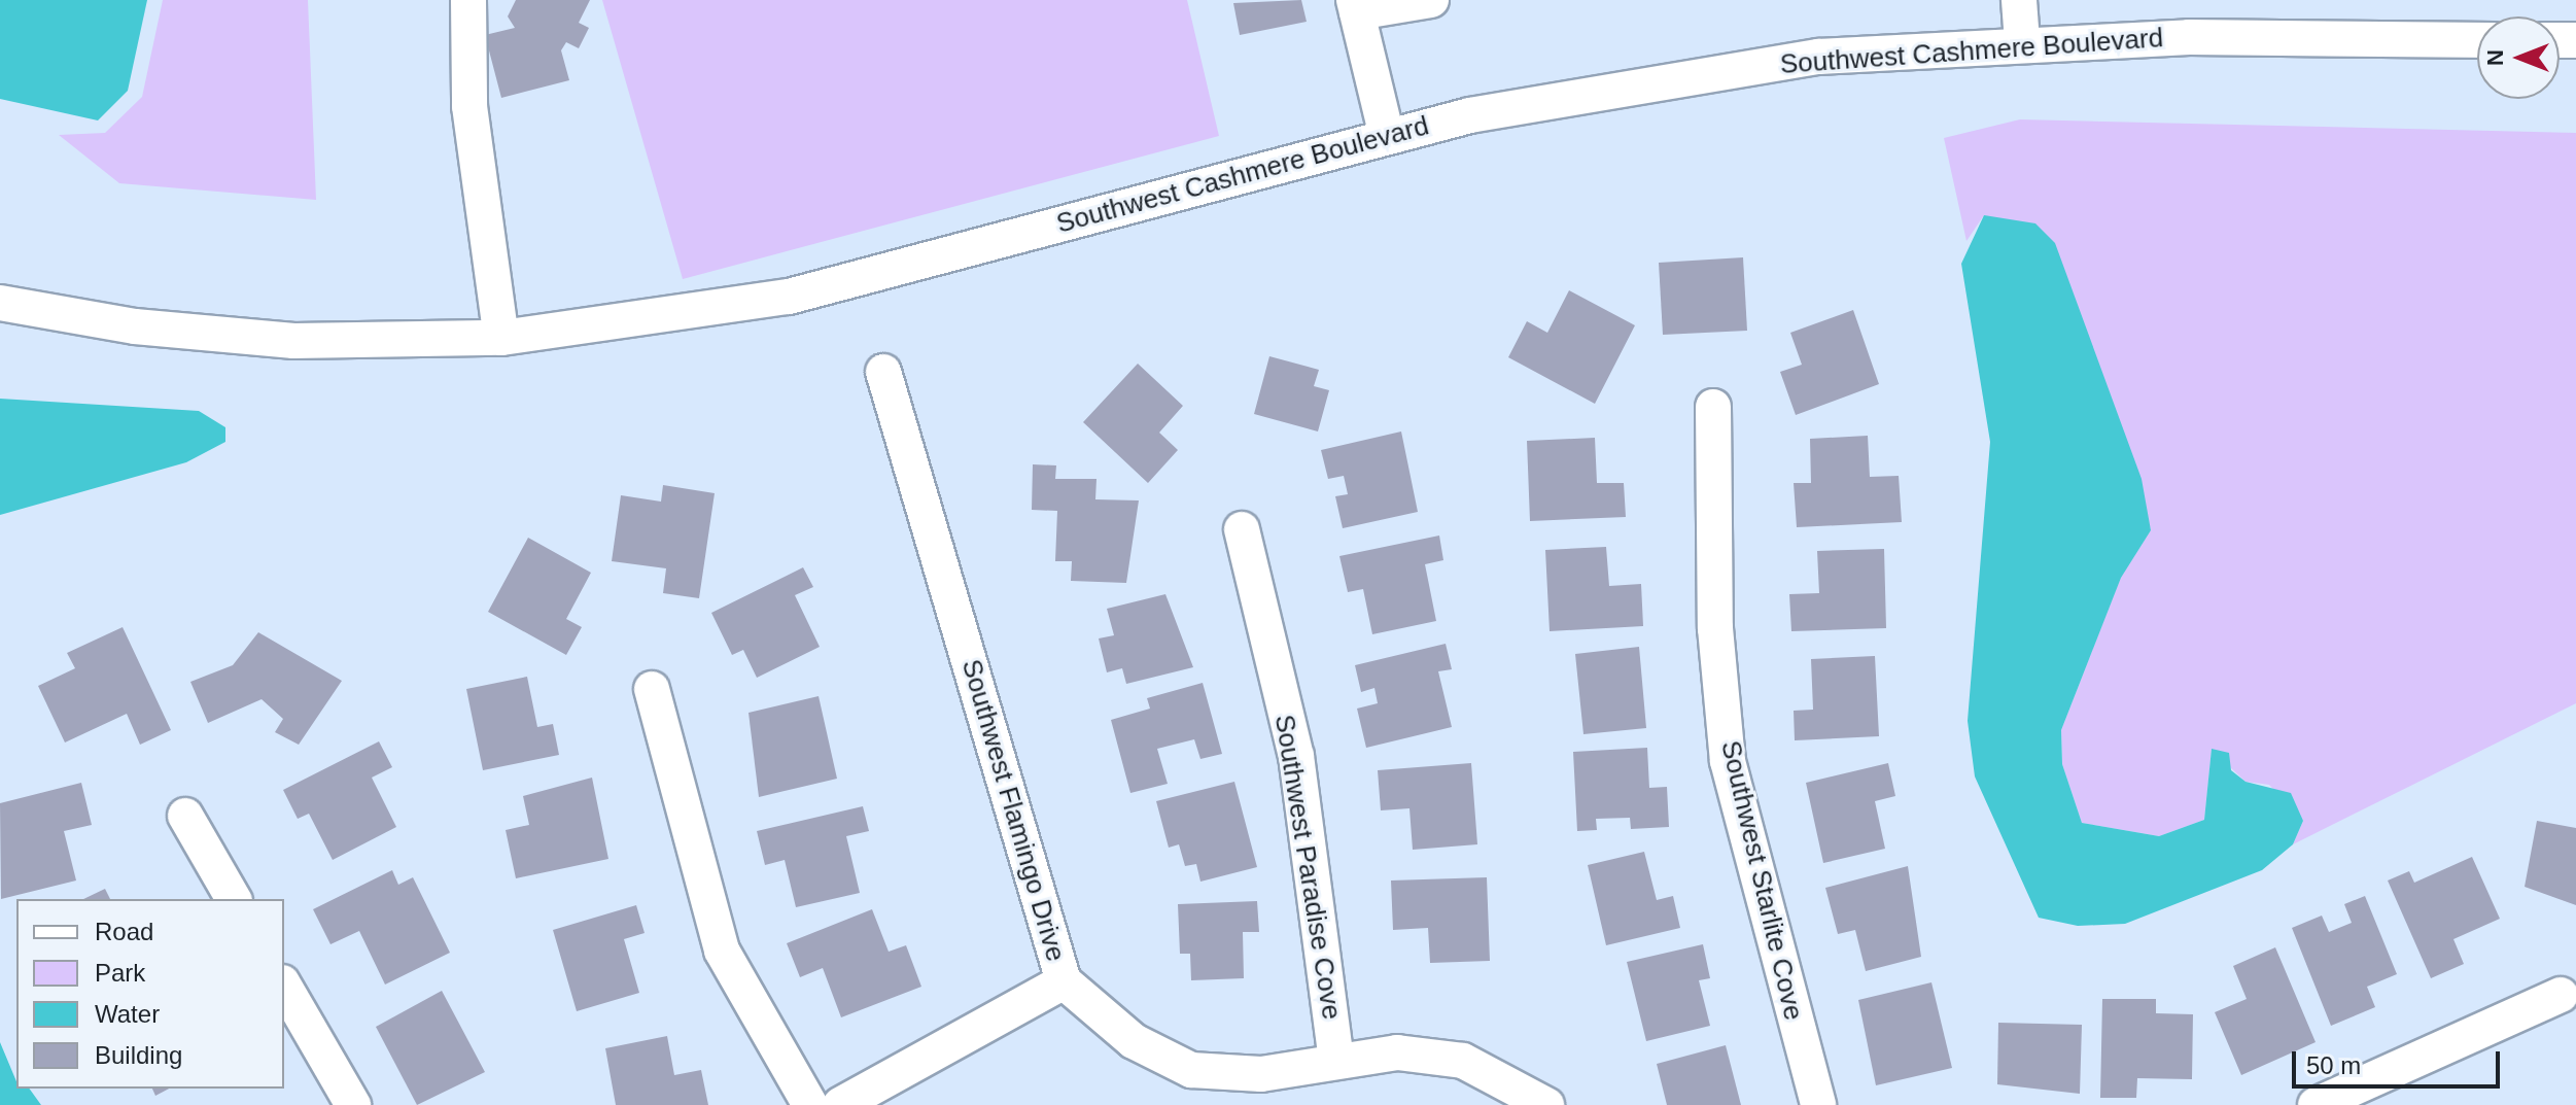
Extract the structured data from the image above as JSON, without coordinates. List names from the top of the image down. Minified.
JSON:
{"streets":{"street":["Southwest Cashmere Boulevard","Southwest Flamingo Drive","Southwest Paradise Cove","Southwest Starlite Cove"]},"crossings":[["Southwest Flamingo Drive","Southwest Paradise Cove"]],"legend":["Road","Park","Water","Building"],"scale_bar":"50 m","north":"left"}
